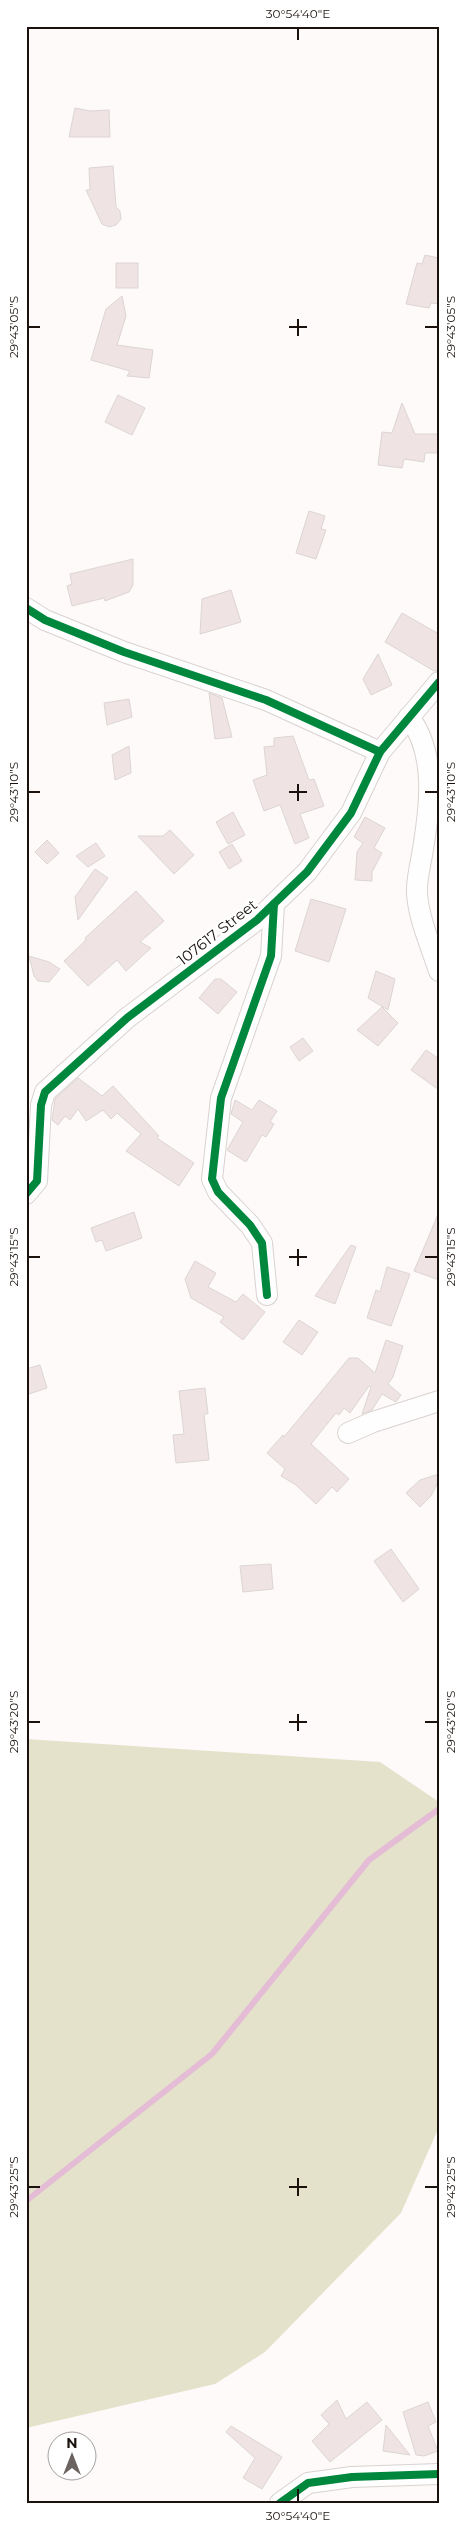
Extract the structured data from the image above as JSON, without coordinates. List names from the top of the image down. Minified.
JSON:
{"streets":{"street":["107617 Street"]},"north":"top","coordinates":["30°54'40\"E","29°43'05\"S","29°43'10\"S","29°43'15\"S","29°43'20\"S","29°43'25\"S"]}
